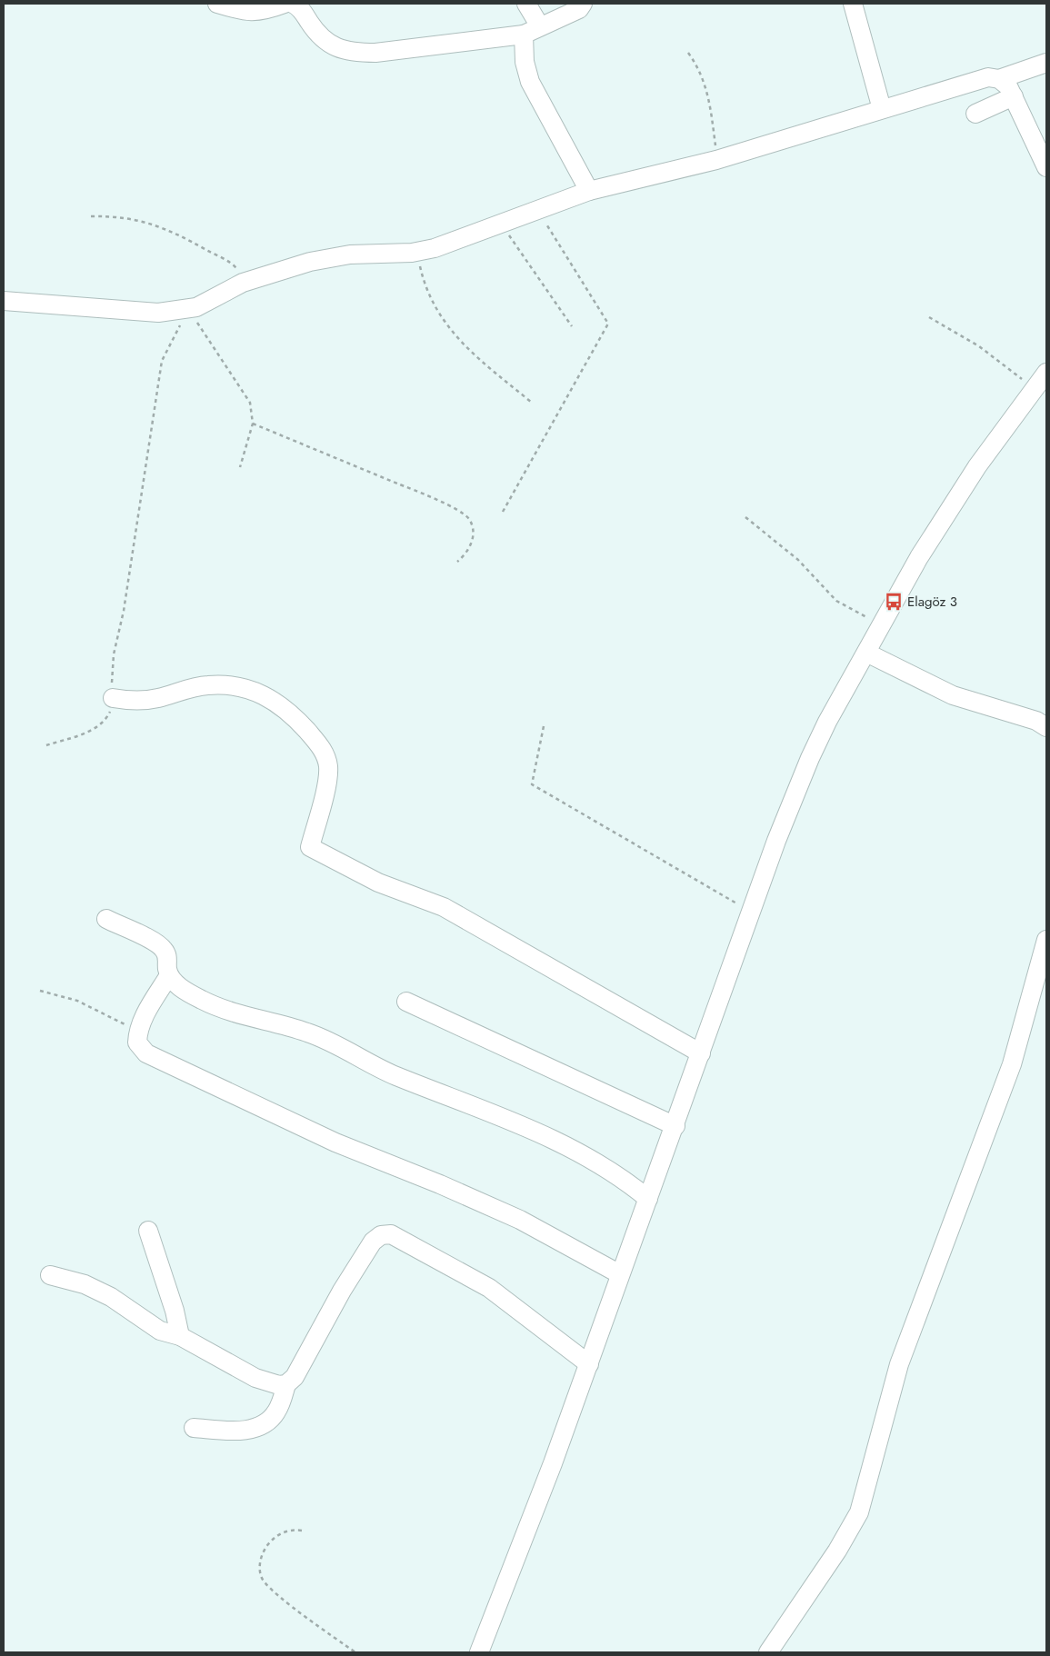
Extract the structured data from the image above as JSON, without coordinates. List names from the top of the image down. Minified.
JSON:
{"places":{"bus stop":["Elagöz 3"]}}
